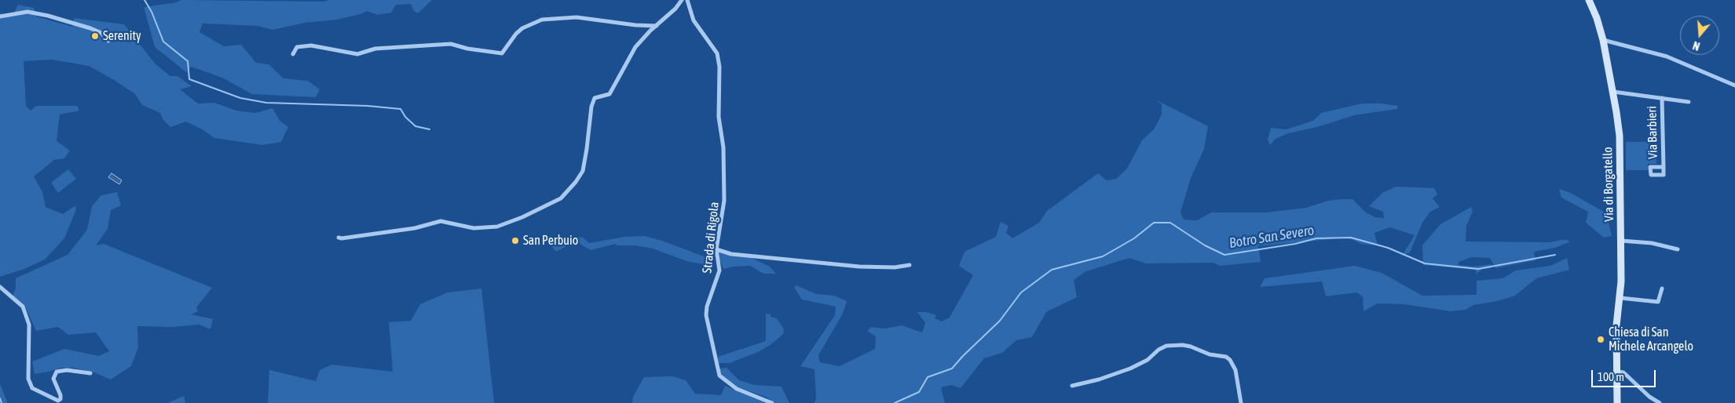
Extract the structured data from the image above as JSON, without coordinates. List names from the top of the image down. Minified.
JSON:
{"streets":{"main road":["Via di Borgatello"],"street":["Via Barbieri","Strada di Rigola"]},"crossings":[["Via Barbieri","Via di Borgatello"]],"water":["Botro San Severo"],"places":["Serenity","San Perbuio","Chiesa di San Michele Arcangelo"],"scale_bar":"100 m","north":"bottom"}
